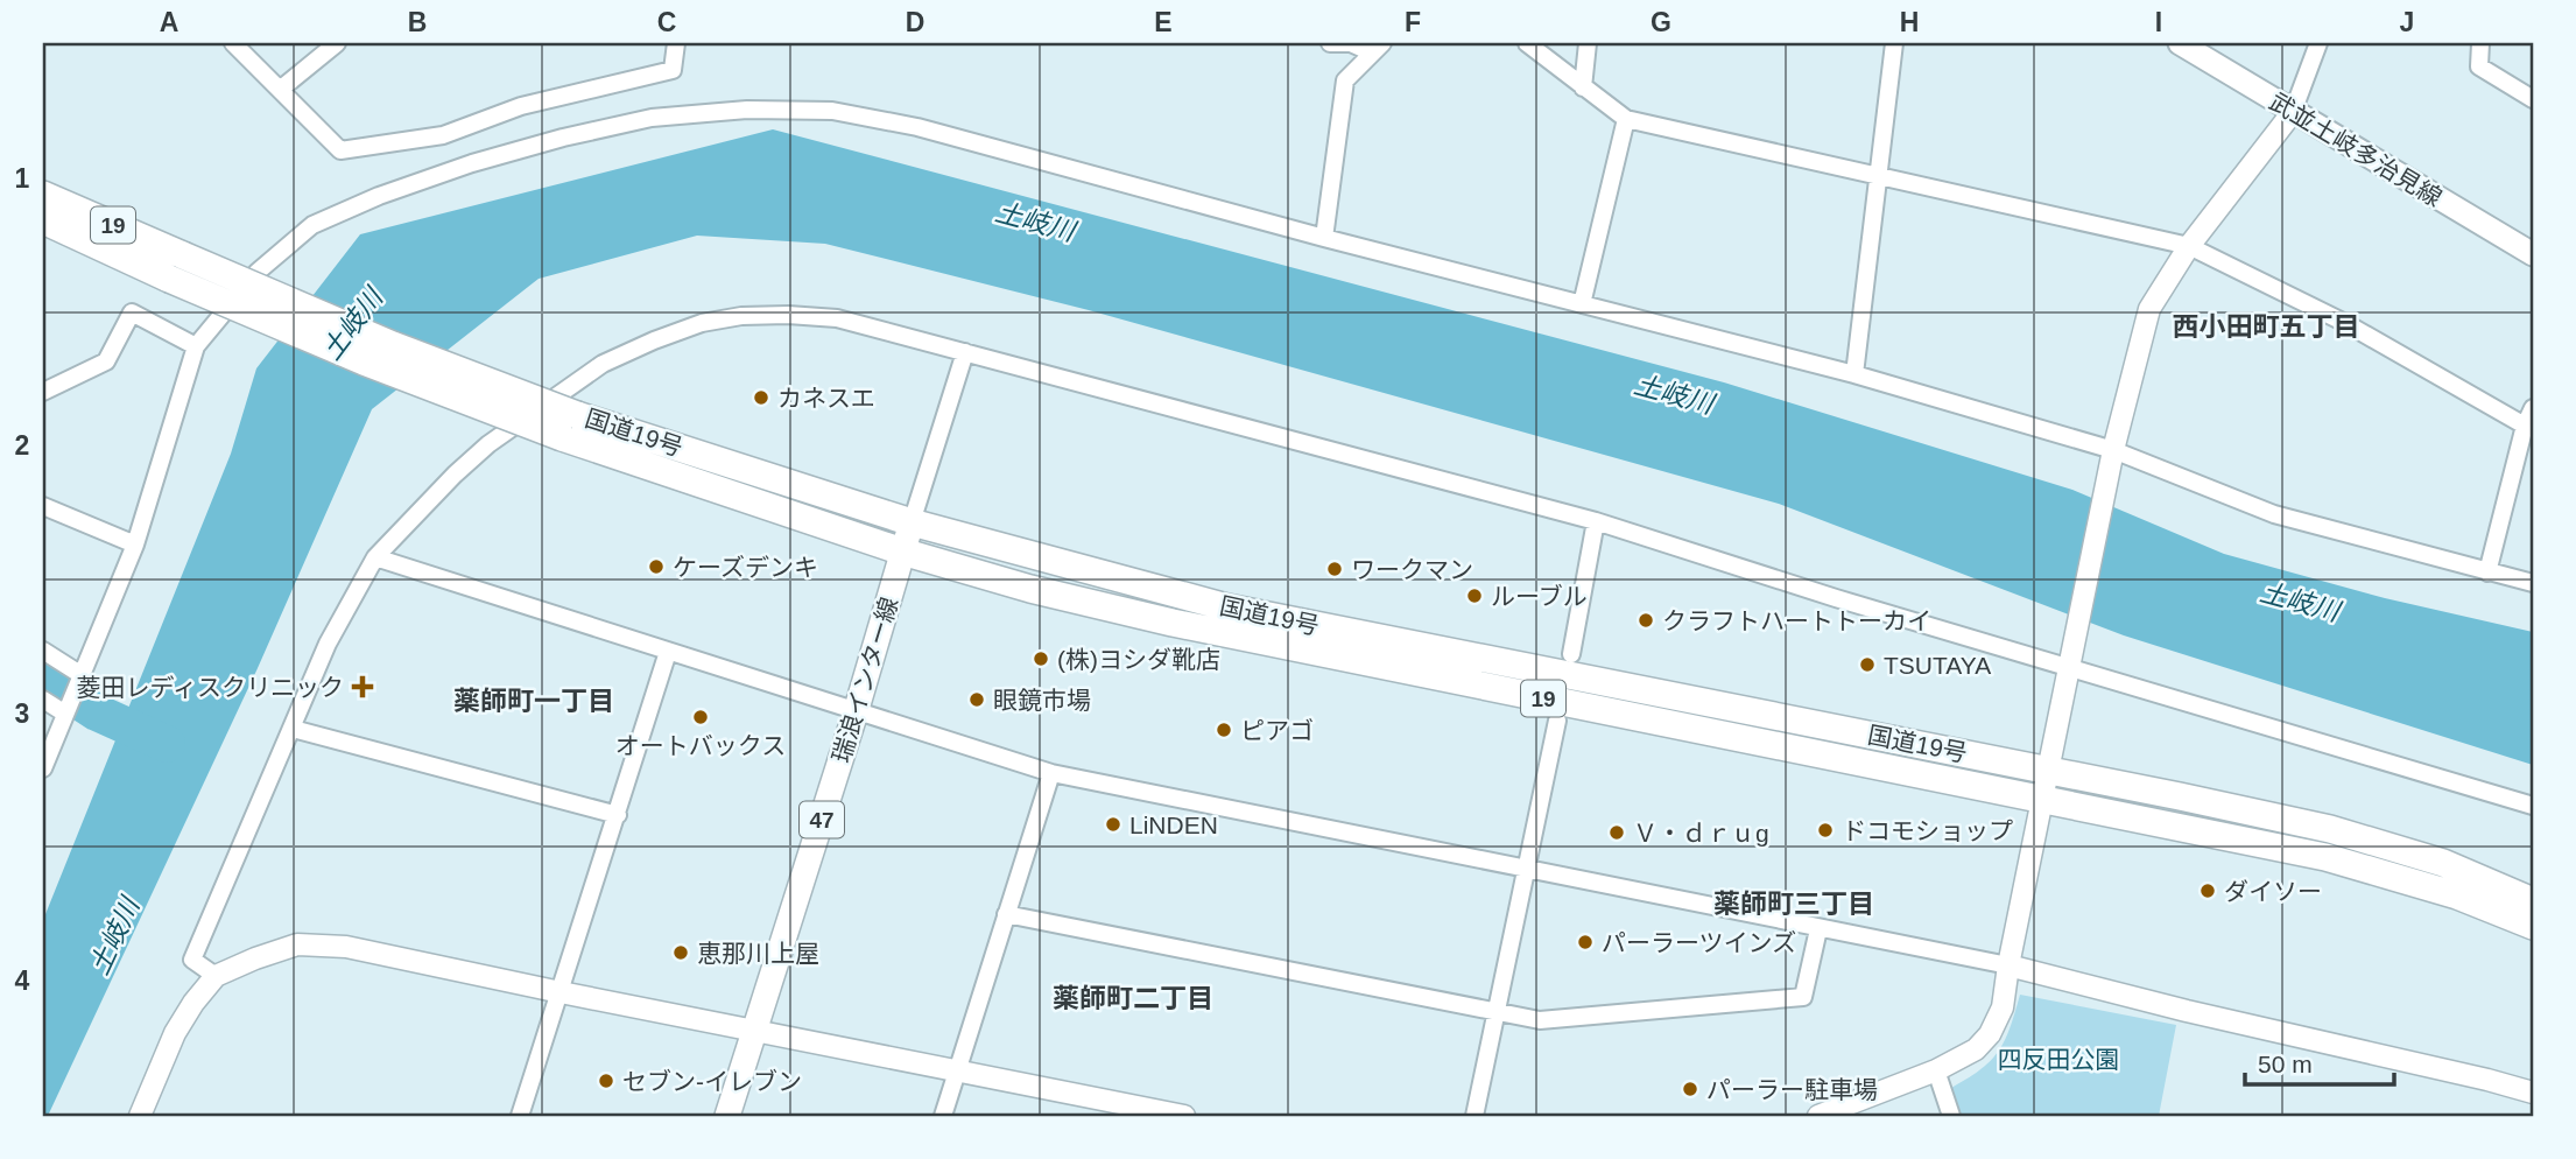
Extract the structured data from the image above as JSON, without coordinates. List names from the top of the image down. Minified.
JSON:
{"streets":{"highway":["19","国道19号"],"main road":["武並土岐多治見線","瑞浪インター線","47"]},"crossings":[["国道19号","瑞浪インター線"]],"districts":["西小田町五丁目","薬師町一丁目","薬師町三丁目","薬師町二丁目"],"water":["土岐川"],"parks":["四反田公園"],"places":{"other":["カネスエ","ケーズデンキ","ワークマン","ルーブル","クラフトハートトーカイ","(株)ヨシダ靴店","TSUTAYA","眼鏡市場","オートバックス","ピアゴ","LiNDEN","ドコモショップ","Ｖ・ｄｒｕg","ダイソー","パーラーツインズ","恵那川上屋","セブン-イレブン","パーラー駐車場"],"health":["菱田レディスクリニック"]},"scale_bar":"50 m","grid":{"columns":["A","B","C","D","E","F","G","H","I","J"],"rows":["1","2","3","4"]}}
